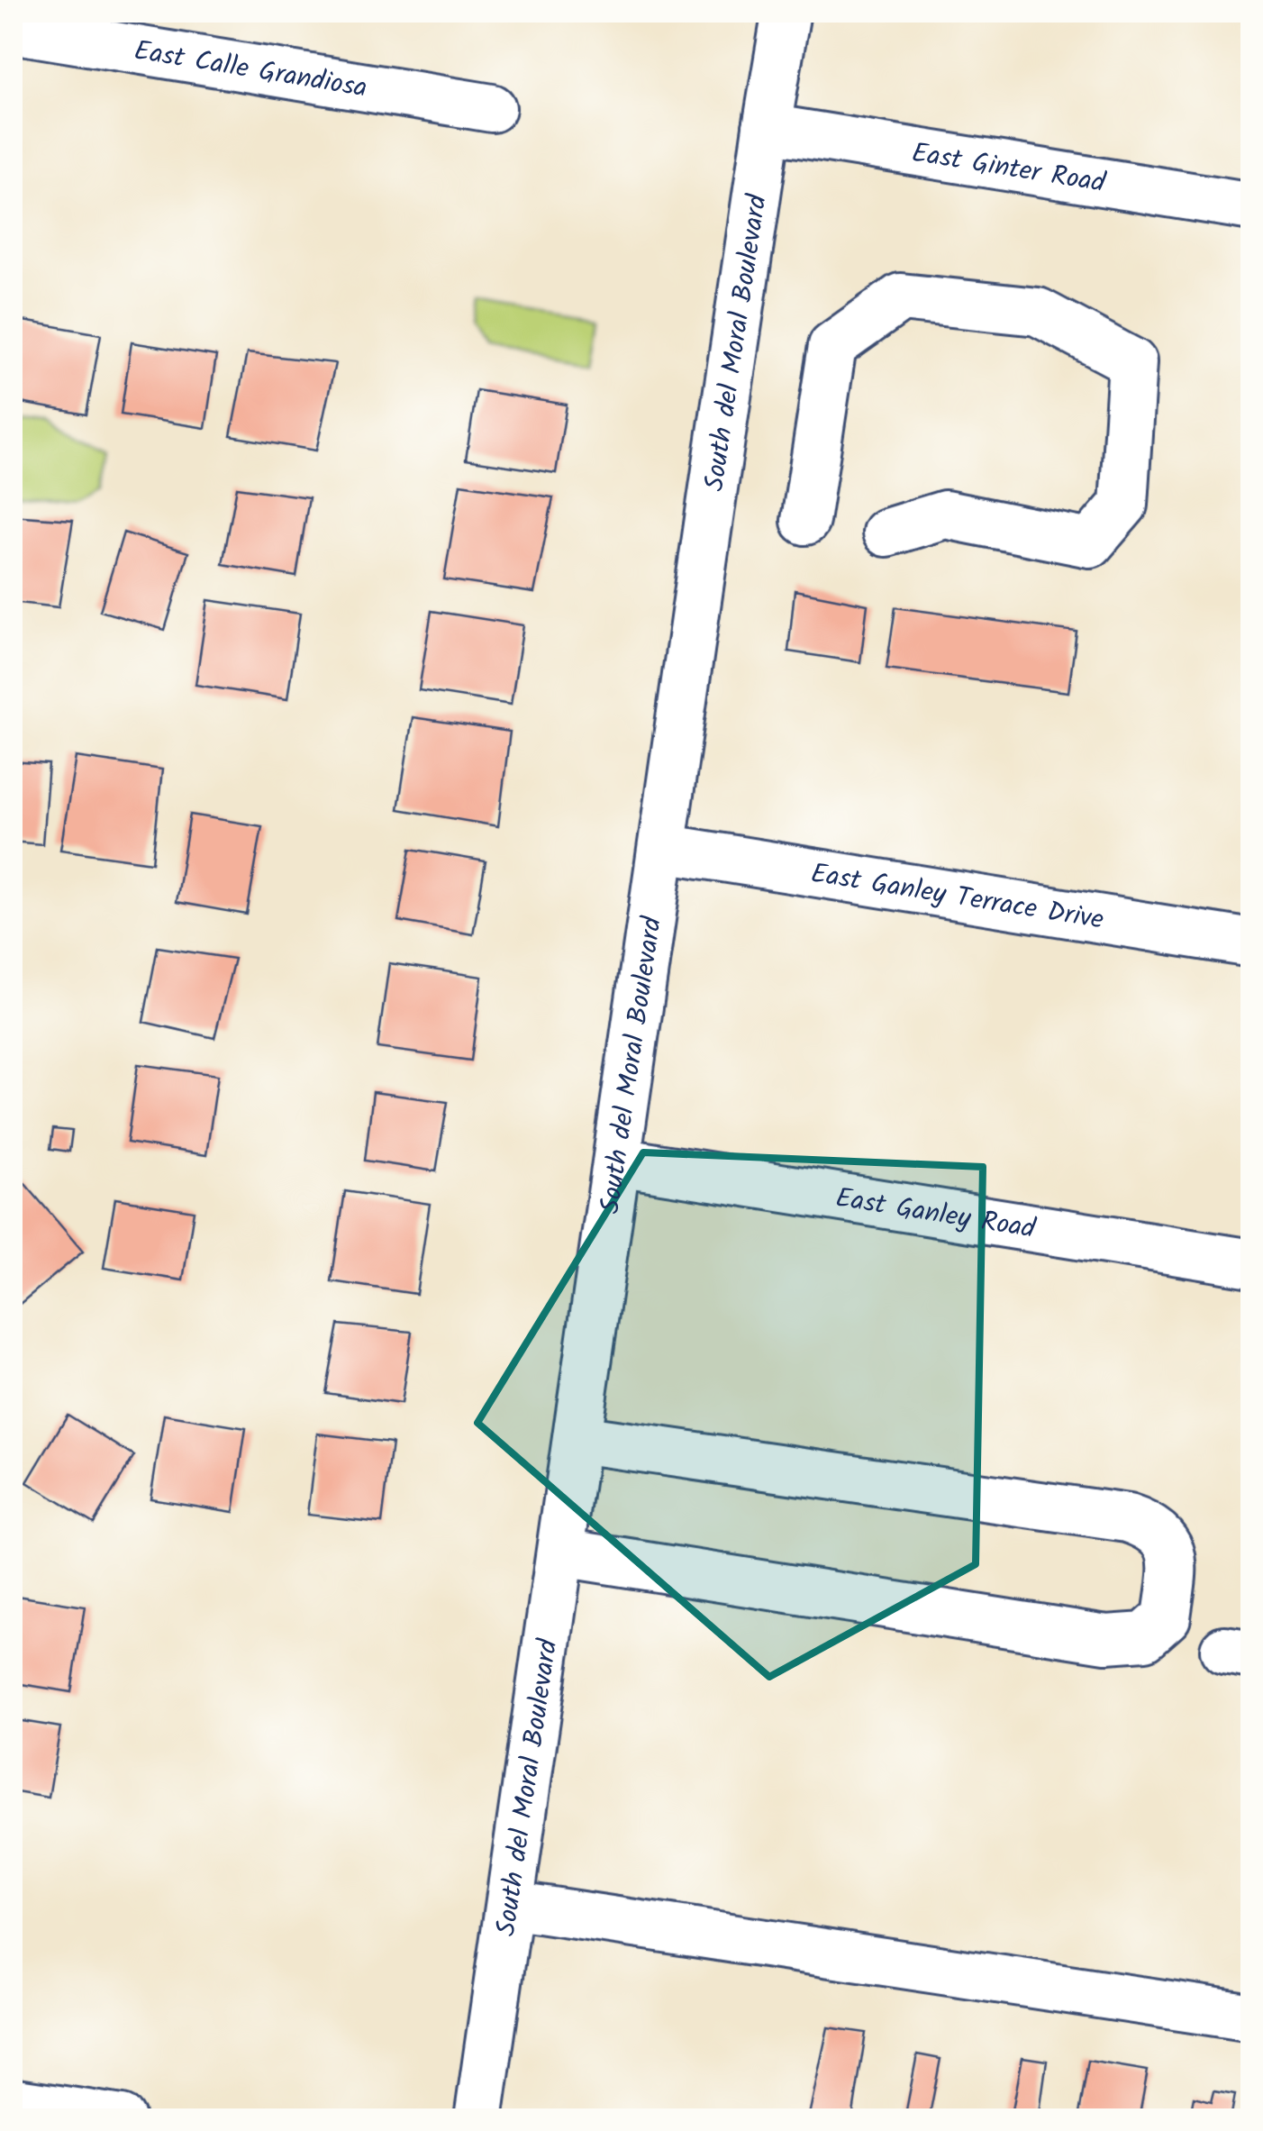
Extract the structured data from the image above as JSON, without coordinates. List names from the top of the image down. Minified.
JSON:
{"streets":{"street":["East Calle Grandiosa","East Ginter Road","South del Moral Boulevard","East Ganley Terrace Drive","East Ganley Road"]},"crossings":[["East Ginter Road","South del Moral Boulevard"],["South del Moral Boulevard","East Ganley Terrace Drive"],["South del Moral Boulevard","East Ganley Road"]]}
